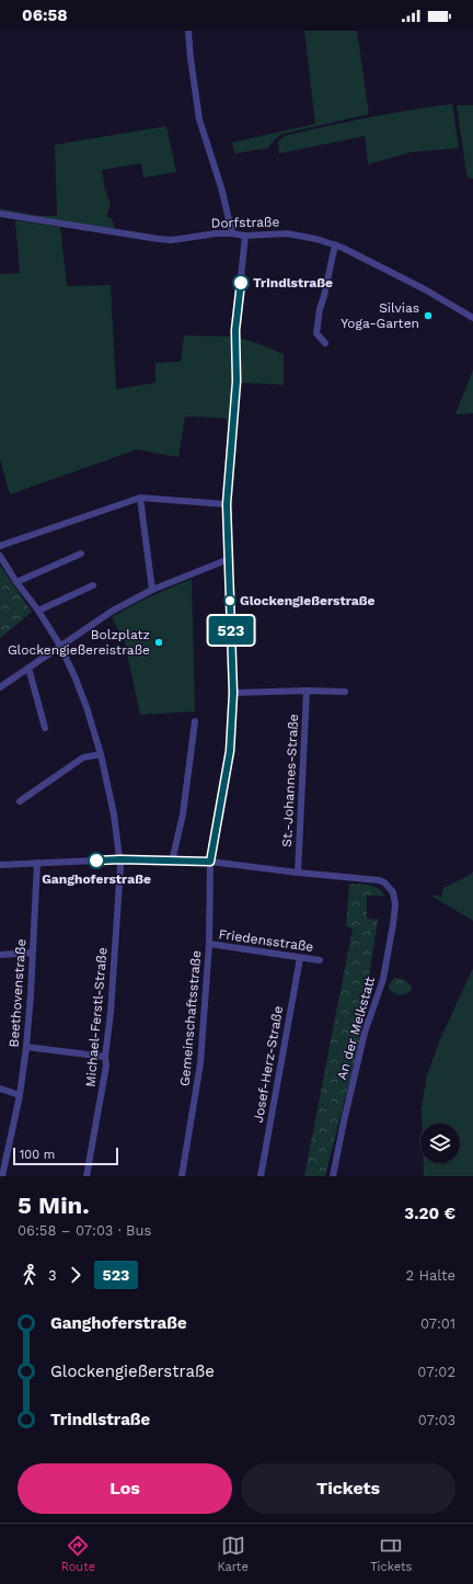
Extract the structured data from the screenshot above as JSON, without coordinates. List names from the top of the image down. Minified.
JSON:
{"streets":{"street":["Dorfstraße","St.-Johannes-Straße","Friedensstraße","Beethovenstraße","Michael-Ferstl-Straße","Gemeinschaftsstraße","An der Melkstatt","Josef-Herz-Straße"]},"crossings":[["Dorfstraße","Gemeinschaftsstraße"],["St.-Johannes-Straße","An der Melkstatt"],["Friedensstraße","Gemeinschaftsstraße"],["Friedensstraße","Josef-Herz-Straße"]],"places":["Trindlstraße","Silvias Yoga-Garten","Glockengießerstraße","Bolzplatz Glockengießereistraße","Ganghoferstraße"],"lines":["bus line 523"],"scale_bar":"100 m","page":{"status":"06:58","on_map":"523","scale":"100 m","heading":["5 Min.","06:58 – 07:03 · Bus","3.20 €"],"legs":["3","523","2 Halte"],"list":[{"name":"Ganghoferstraße","value":"07:01"},{"name":"Glockengießerstraße","value":"07:02"},{"name":"Trindlstraße","value":"07:03"}],"buttons":["Los","Tickets"],"tabs":["Route","Karte","Tickets"]}}
